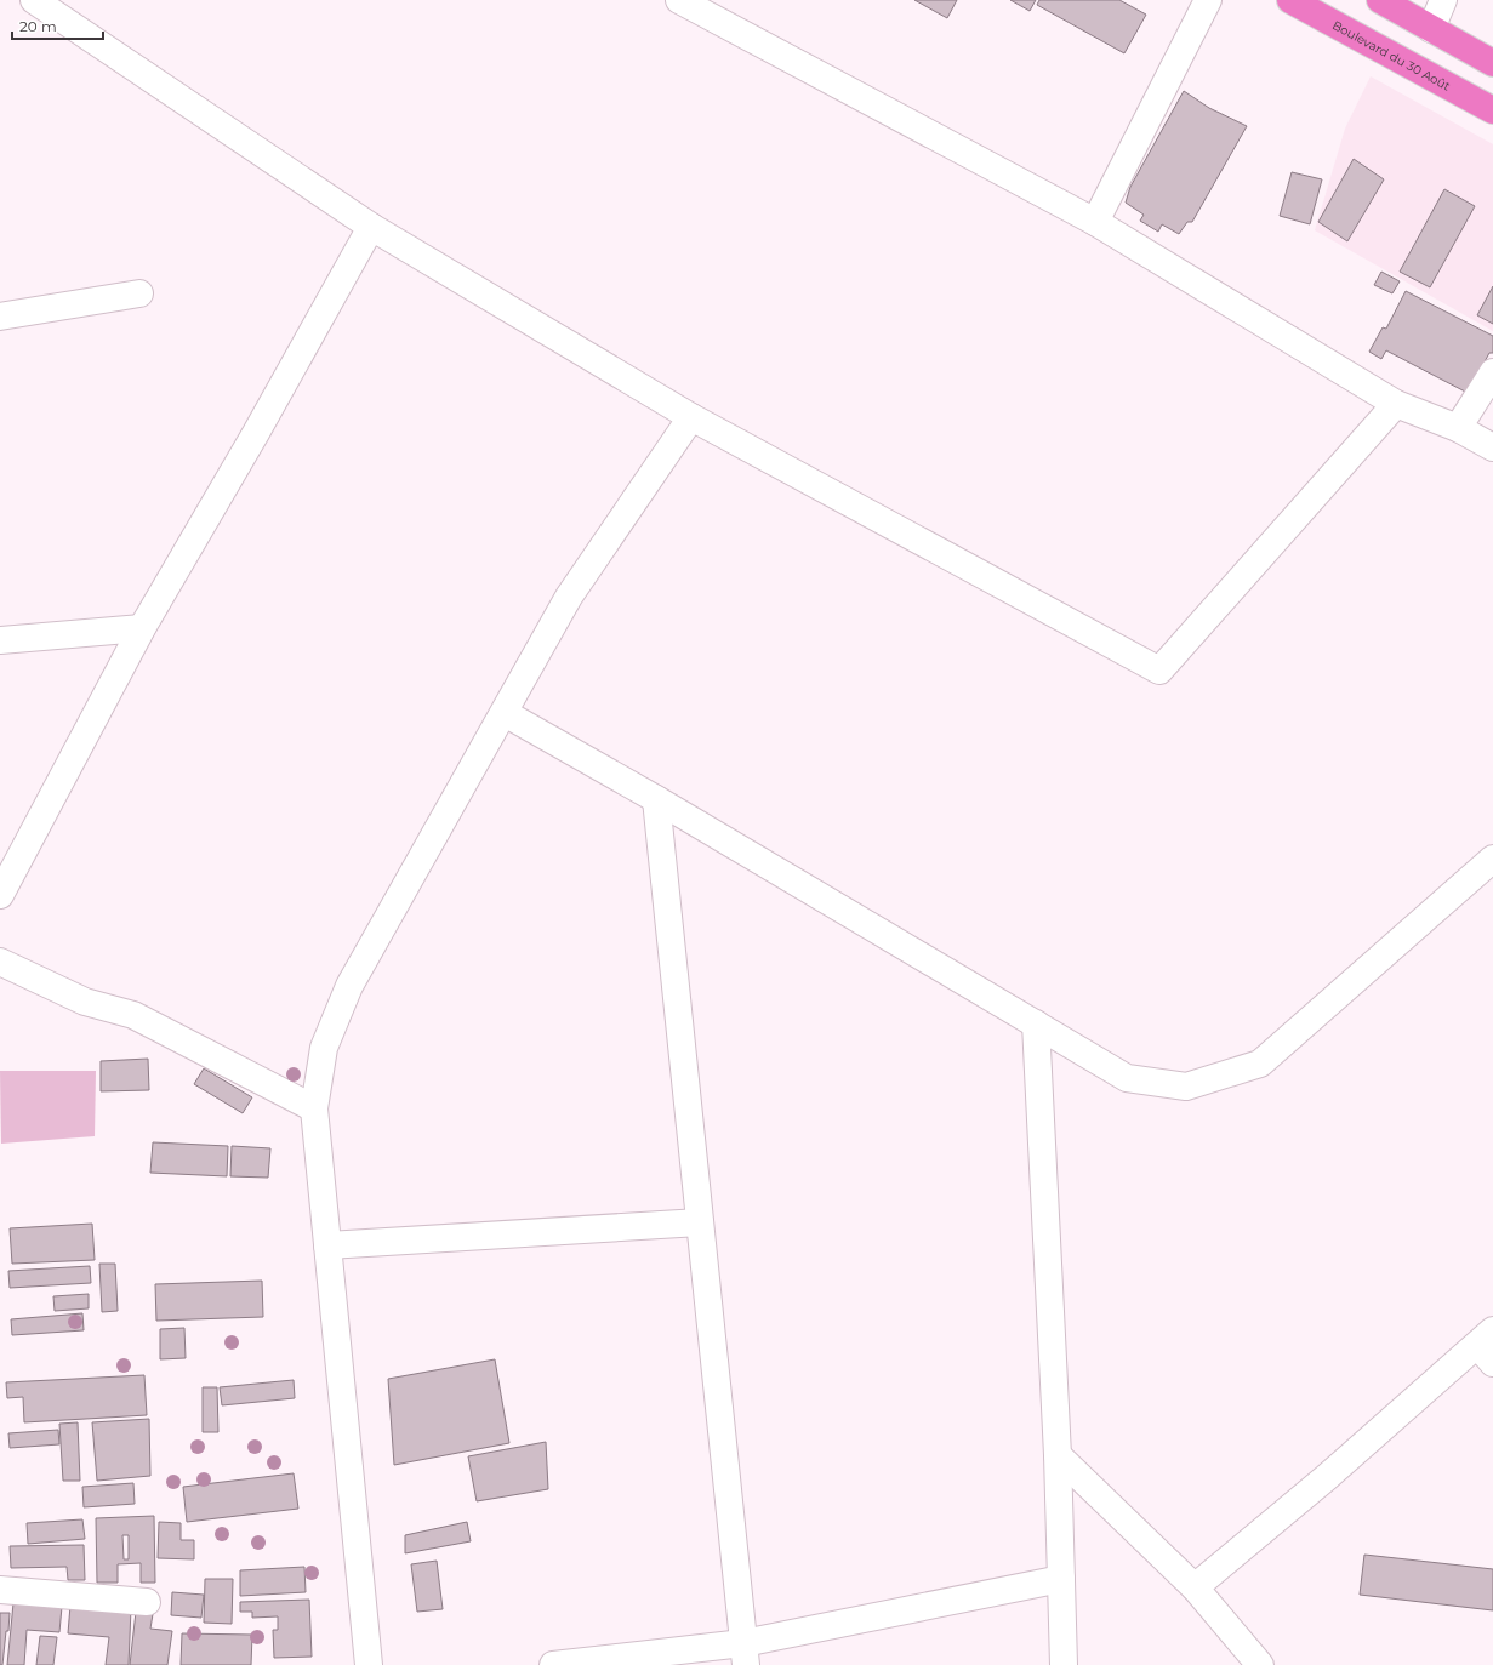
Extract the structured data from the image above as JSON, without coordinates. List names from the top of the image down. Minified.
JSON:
{"streets":{"highway":["Boulevard du 30 Août"]},"scale_bar":"20 m"}
